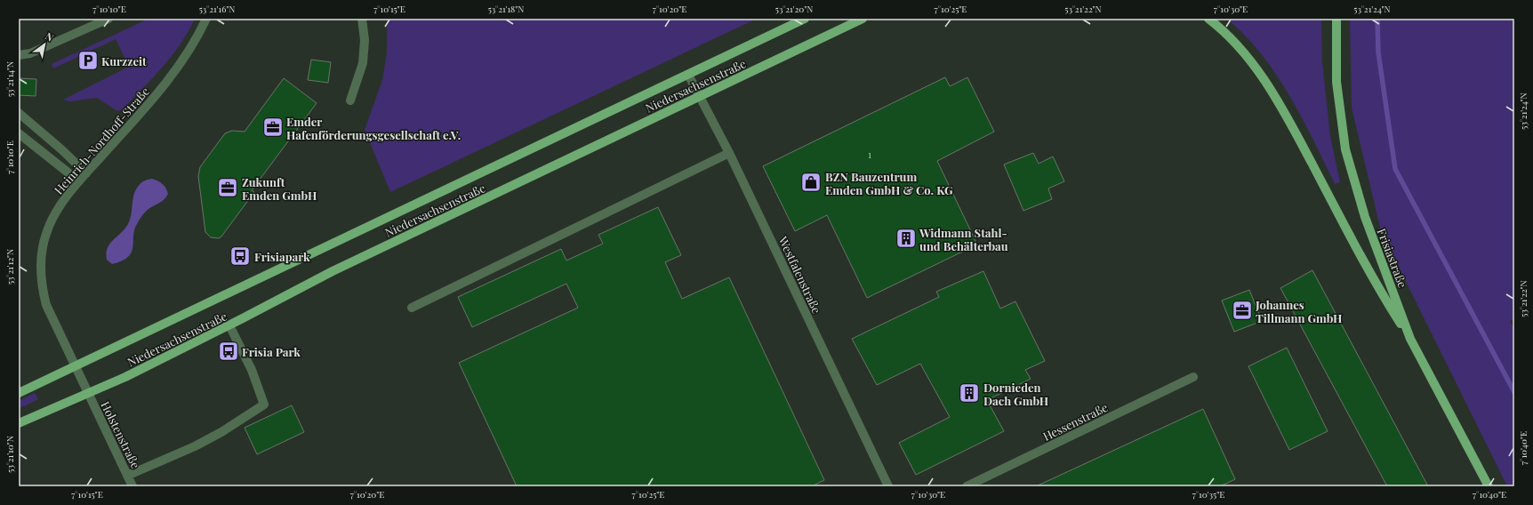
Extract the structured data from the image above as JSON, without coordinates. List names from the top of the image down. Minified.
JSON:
{"streets":{"main road":["Niedersachsenstraße","Frisiastraße"],"street":["Heinrich-Nordhoff-Straße","Westfalenstraße","Hessenstraße","Holstenstraße"]},"crossings":[["Niedersachsenstraße","Heinrich-Nordhoff-Straße"],["Niedersachsenstraße","Westfalenstraße"],["Niedersachsenstraße","Holstenstraße"],["Heinrich-Nordhoff-Straße","Holstenstraße"]],"places":{"parking":["Kurzzeit"],"office":["Emder Hafenförderungsgesellschaft e.V.","Zukunft Emden GmbH","Johannes Tillmann GmbH"],"shop":["BZN Bauzentrum Emden GmbH & Co. KG"],"building":["Widmann Stahl- und Behälterbau","Dornieden Dach GmbH"],"bus stop":["Frisiapark","Frisia Park"]},"house_numbers":["1"],"north":"top right","coordinates":["7°10'10\"E","53°21'16\"N","7°10'15\"E","53°21'18\"N","7°10'20\"E","53°21'20\"N","7°10'25\"E","53°21'22\"N","7°10'30\"E","53°21'24\"N","53°21'14\"N","53°21'12\"N","7°10'40\"E","53°21'10\"N","7°10'35\"E"]}
